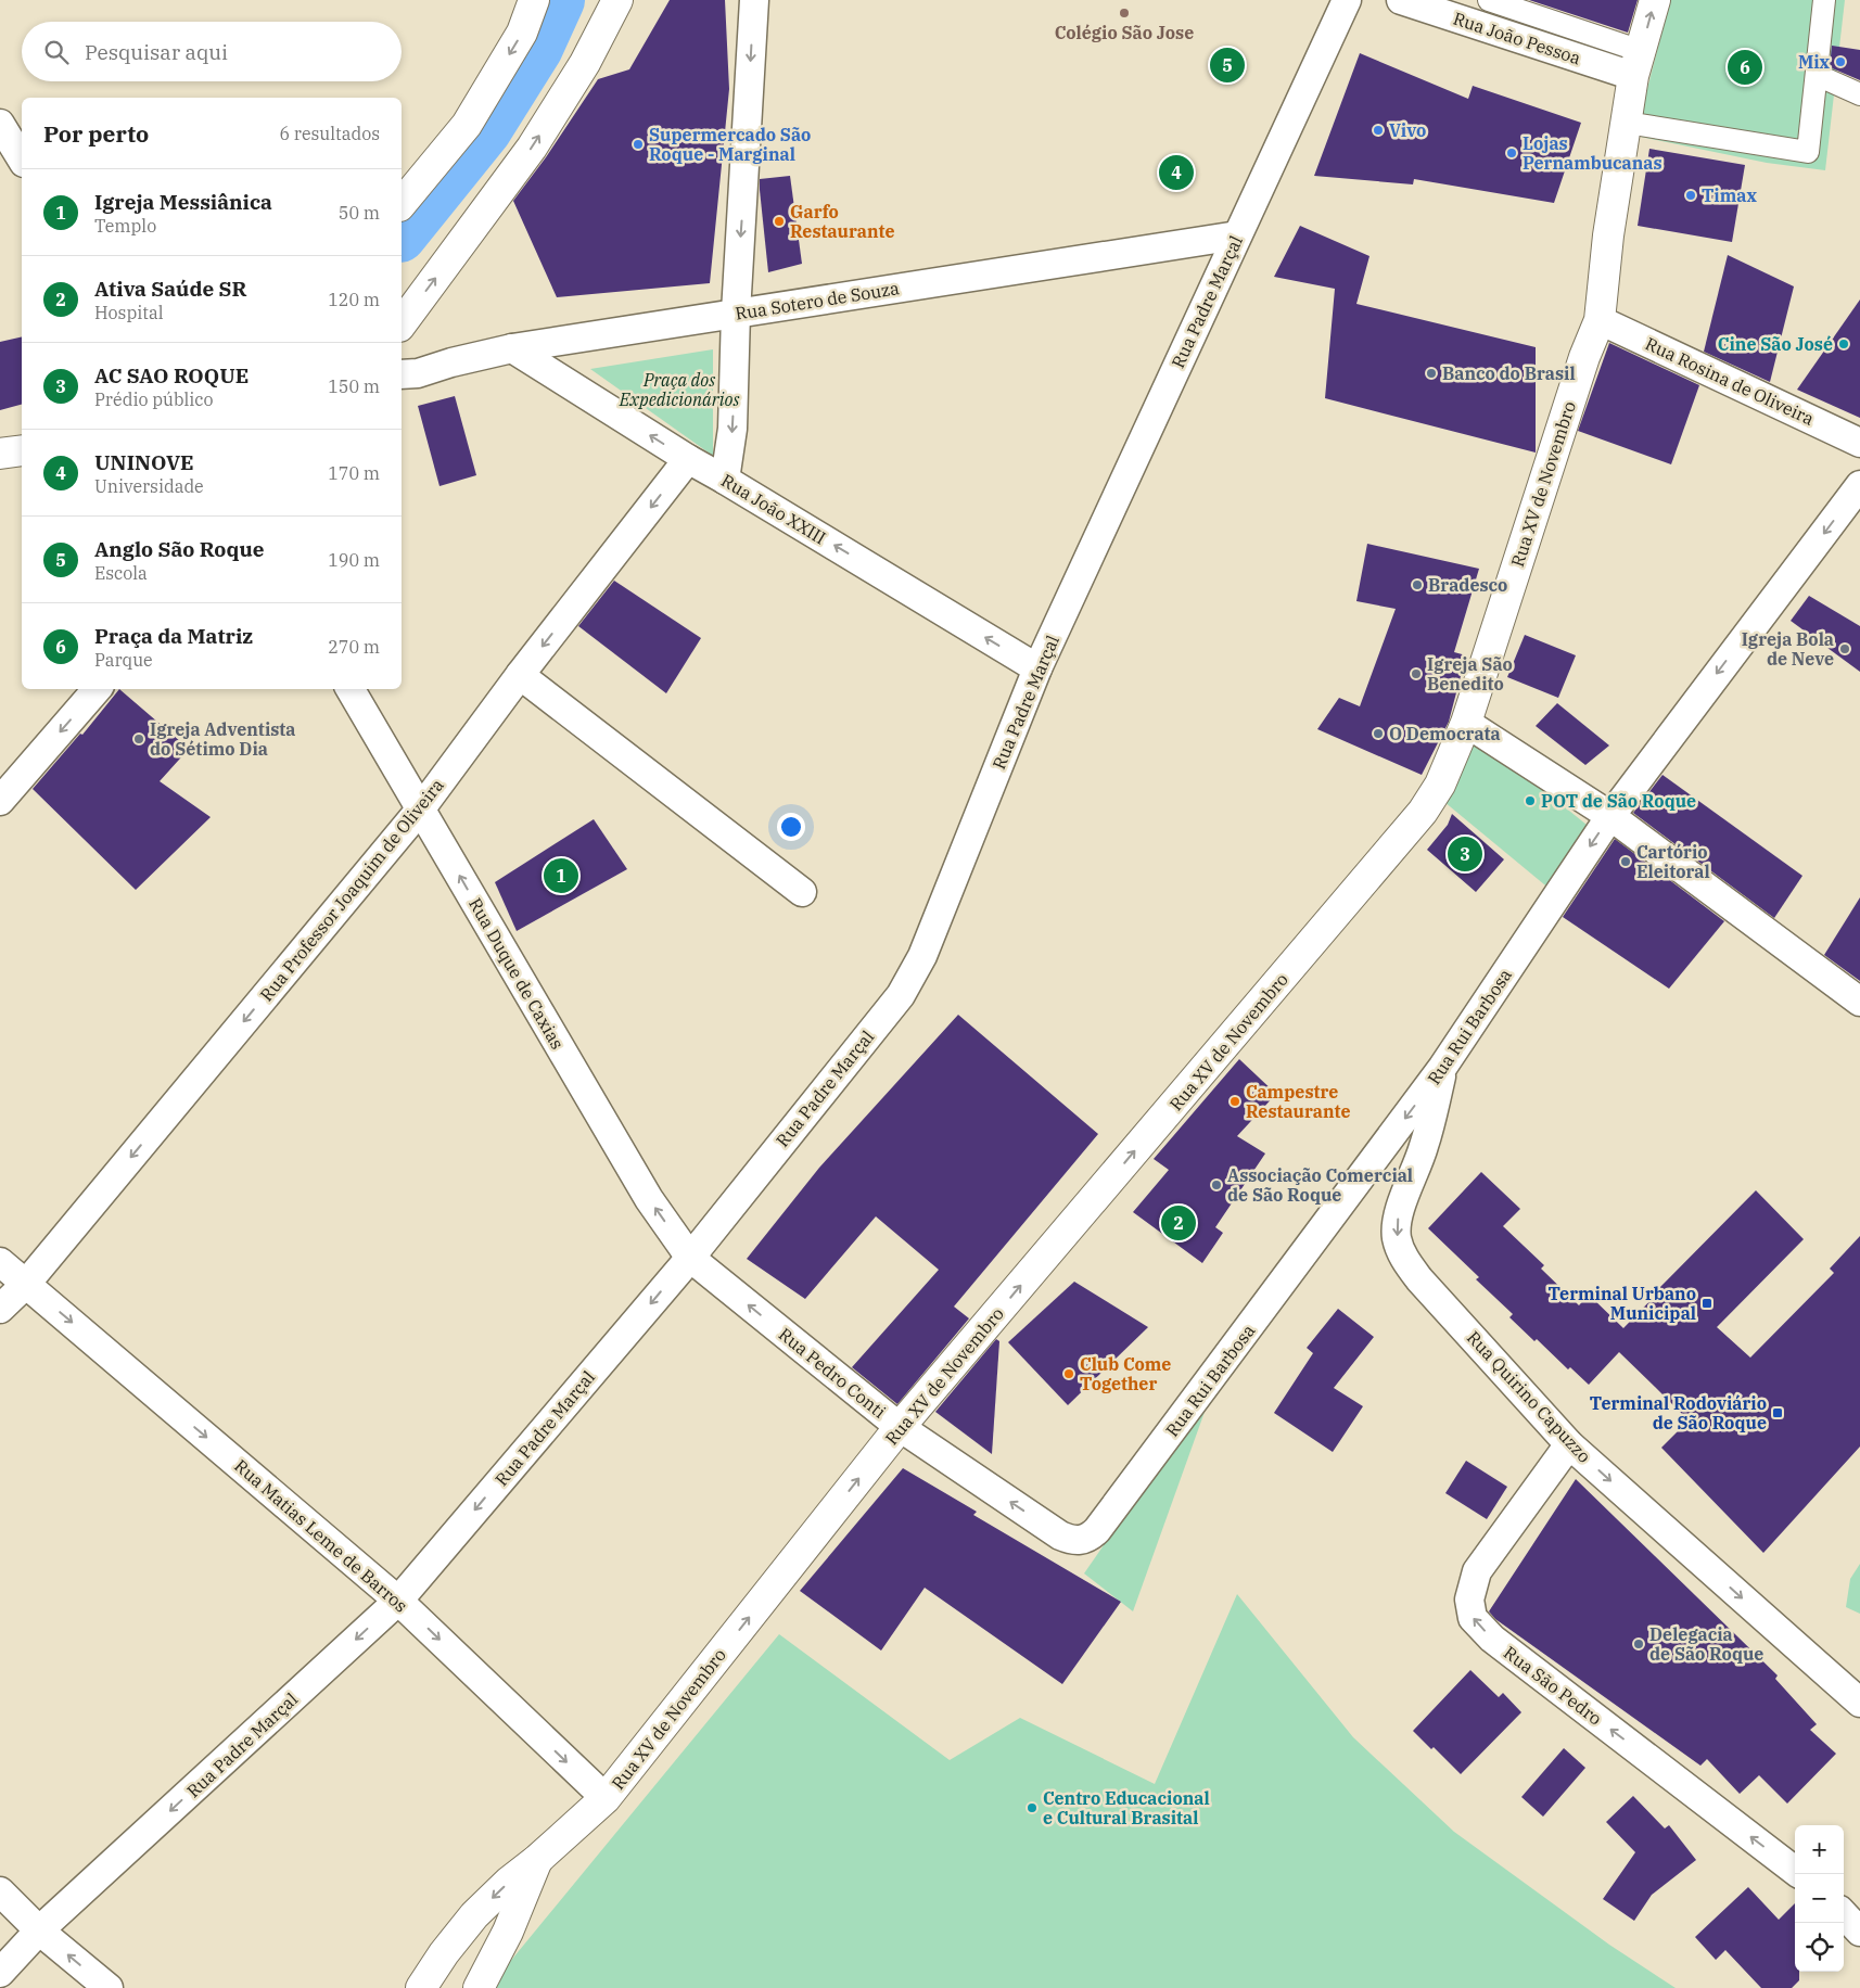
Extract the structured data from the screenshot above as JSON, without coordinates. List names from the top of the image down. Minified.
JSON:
{"streets":{"main road":["Rua XV de Novembro"],"street":["Rua João Pessoa","Rua Sotero de Souza","Rua Padre Marçal","Rua Rosina de Oliveira","Rua João XXIII","Rua Professor Joaquim de Oliveira","Rua Duque de Caxias","Rua Rui Barbosa","Rua Pedro Conti","Rua Quirino Capuzzo","Rua Matias Leme de Barros","Rua São Pedro"]},"crossings":[["Rua João Pessoa","Rua XV de Novembro"],["Rua Sotero de Souza","Rua Padre Marçal"],["Rua Sotero de Souza","Rua João XXIII"],["Rua Padre Marçal","Rua João XXIII"],["Rua Padre Marçal","Rua Duque de Caxias"],["Rua Padre Marçal","Rua Pedro Conti"],["Rua Padre Marçal","Rua Matias Leme de Barros"],["Rua Rosina de Oliveira","Rua XV de Novembro"],["Rua XV de Novembro","Rua Pedro Conti"],["Rua XV de Novembro","Rua Matias Leme de Barros"],["Rua João XXIII","Rua Professor Joaquim de Oliveira"],["Rua Professor Joaquim de Oliveira","Rua Duque de Caxias"],["Rua Professor Joaquim de Oliveira","Rua Matias Leme de Barros"],["Rua Duque de Caxias","Rua Pedro Conti"],["Rua Rui Barbosa","Rua Pedro Conti"],["Rua Rui Barbosa","Rua Quirino Capuzzo"],["Rua Quirino Capuzzo","Rua São Pedro"]],"one_way":["Rua Padre Marçal","Rua João XXIII","Rua Professor Joaquim de Oliveira","Rua Rui Barbosa","Rua Pedro Conti","Rua Quirino Capuzzo","Rua Matias Leme de Barros"],"parks":["Praça dos Expedicionários"],"places":{"other":["Colégio São Jose","Mix","Vivo","Supermercado São Roque - Marginal","Lojas Pernambucanas","Timax","Garfo Restaurante","Cine São José","Banco do Brasil","Bradesco","Igreja Bola de Neve","Igreja São Benedito","O Democrata","Igreja Adventista do Sétimo Dia","POT de São Roque","Cartório Eleitoral","Campestre Restaurante","Associação Comercial de São Roque","Club Come Together","Delegacia de São Roque","Centro Educacional e Cultural Brasital"],"transit":["Terminal Urbano Municipal","Terminal Rodoviário de São Roque"]},"page":{"search":"Pesquisar aqui","pins":["5","6","4","3","1","2"],"heading":["Por perto","6 resultados"],"list":[{"mark":"1","name":"Igreja Messiânica","note":"Templo","value":"50 m"},{"mark":"2","name":"Ativa Saúde SR","note":"Hospital","value":"120 m"},{"mark":"3","name":"AC SAO ROQUE","note":"Prédio público","value":"150 m"},{"mark":"4","name":"UNINOVE","note":"Universidade","value":"170 m"},{"mark":"5","name":"Anglo São Roque","note":"Escola","value":"190 m"},{"mark":"6","name":"Praça da Matriz","note":"Parque","value":"270 m"}],"map_buttons":["+","−"]}}
